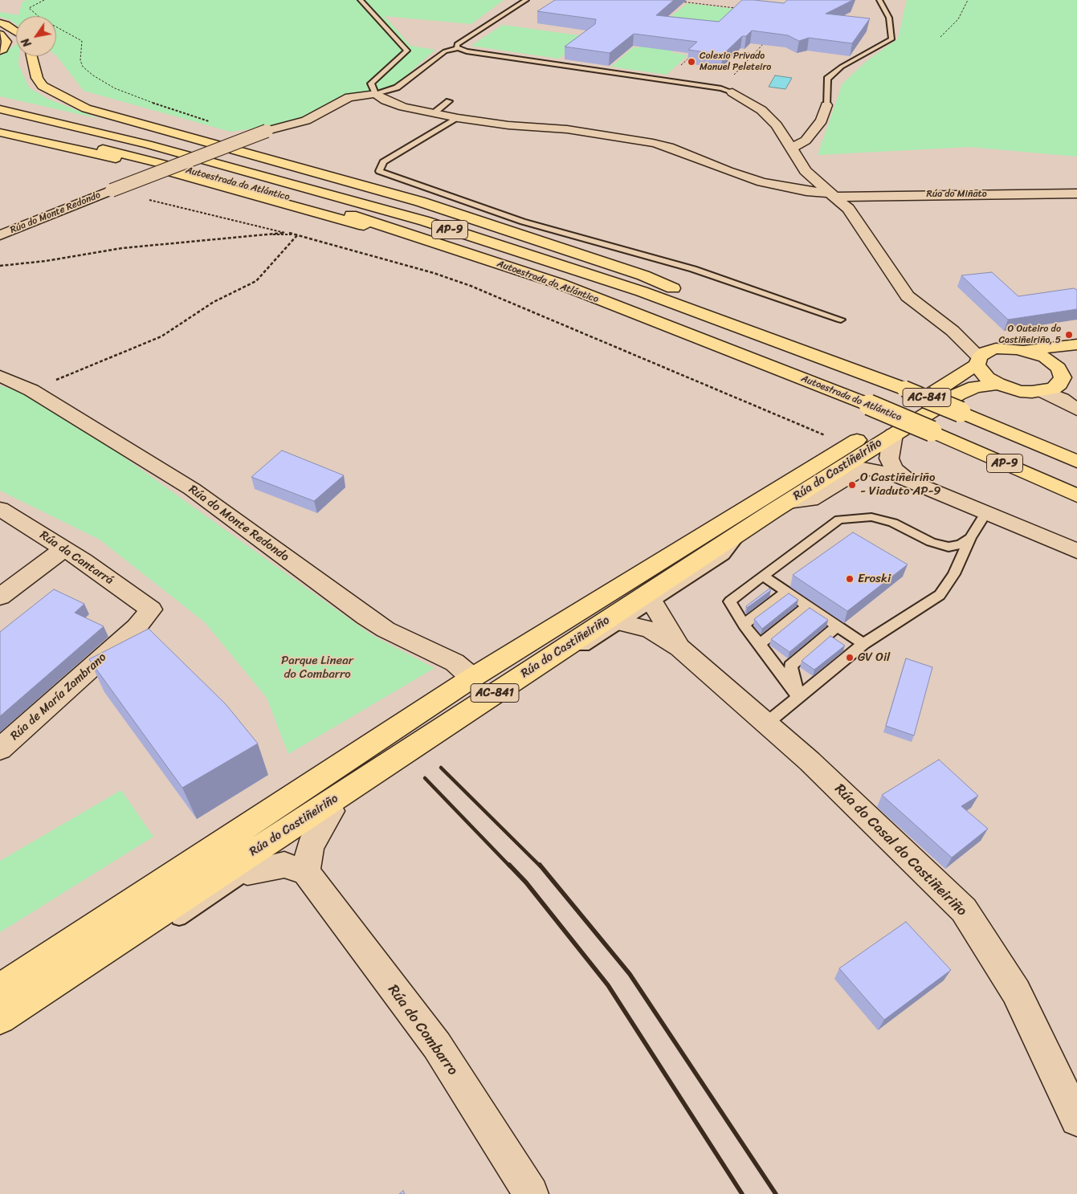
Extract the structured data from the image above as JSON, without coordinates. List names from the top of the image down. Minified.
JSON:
{"streets":{"main road":["Autoestrada do Atlántico","AP-9","AC-841","Rúa do Castiñeiriño"],"street":["Rúa do Miñato","Rúa do Monte Redondo","Rúa da Cantarrá","Rúa de María Zambrano","Rúa do Casal do Castiñeiriño","Rúa do Combarro"]},"crossings":[["Rúa do Monte Redondo","Rúa do Castiñeiriño"],["AC-841","Rúa do Castiñeiriño"],["Rúa da Cantarrá","Rúa de María Zambrano"]],"parks":["Parque Linear do Combarro"],"places":["Colexio Privado Manuel Peleteiro","O Outeiro do Castiñeiriño, 5","O Castiñeiriño - Viaduto AP-9","Eroski","GV Oil"],"north":"bottom left"}
